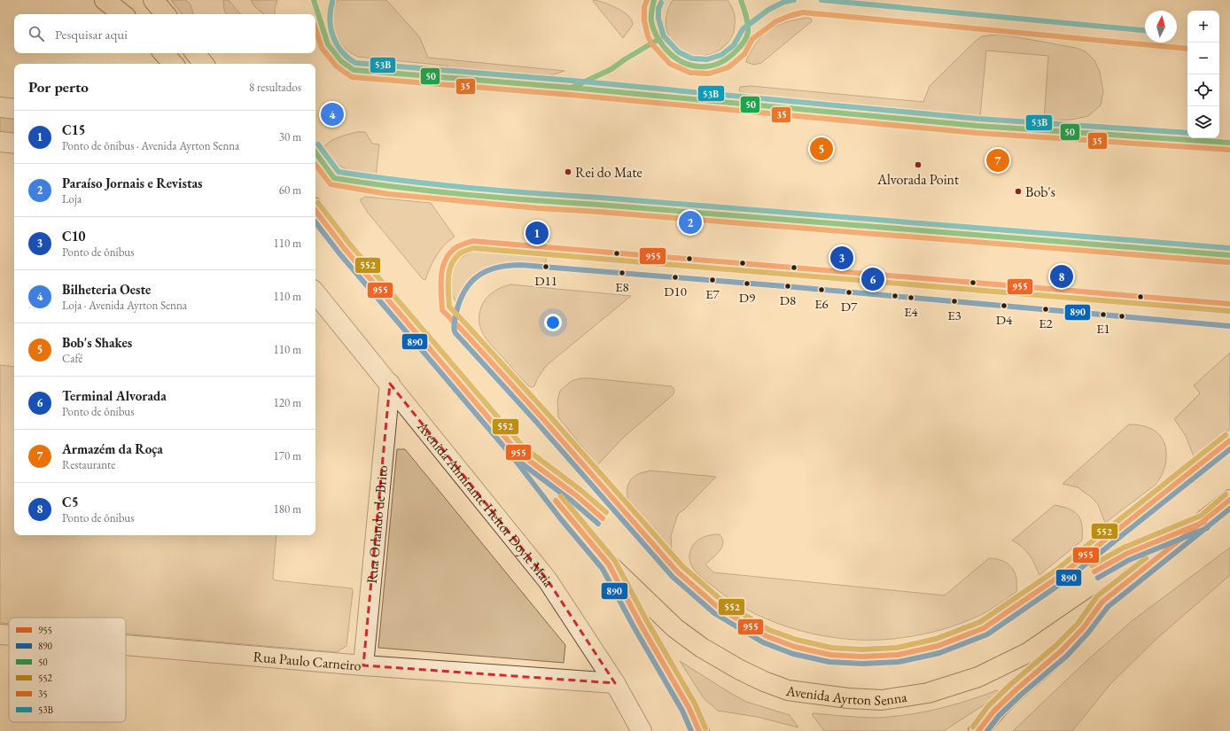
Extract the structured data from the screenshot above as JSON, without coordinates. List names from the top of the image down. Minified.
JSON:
{"streets":{"main road":["Avenida Ayrton Senna"],"street":["Avenida Almirante Heitor Doyle Maia","Rua Orlando de Brito","Rua Paulo Carneiro"]},"crossings":[["Avenida Almirante Heitor Doyle Maia","Rua Orlando de Brito"],["Avenida Almirante Heitor Doyle Maia","Rua Paulo Carneiro"],["Rua Orlando de Brito","Rua Paulo Carneiro"]],"places":["Alvorada Point","Rei do Mate","Bob's","D11","E8","D10","E7","D9","D8","E6","D7","E4","E3","D4","E2","E1"],"lines":["transit line 50","transit line 35","transit line 53B","transit line 552","transit line 955","transit line 890"],"legend":["955","890","50","552","35","53B"],"north":"top","page":{"map_buttons":["+","−"],"search":"Pesquisar aqui","heading":["Por perto","8 resultados"],"pins":["4","5","7","2","1","3","8","6"],"list":[{"mark":"1","name":"C15","note":"Ponto de ônibus · Avenida Ayrton Senna","value":"30 m"},{"mark":"2","name":"Paraíso Jornais e Revistas","note":"Loja","value":"60 m"},{"mark":"3","name":"C10","note":"Ponto de ônibus","value":"110 m"},{"mark":"4","name":"Bilheteria Oeste","note":"Loja · Avenida Ayrton Senna","value":"110 m"},{"mark":"5","name":"Bob's Shakes","note":"Café","value":"110 m"},{"mark":"6","name":"Terminal Alvorada","note":"Ponto de ônibus","value":"120 m"},{"mark":"7","name":"Armazém da Roça","note":"Restaurante","value":"170 m"},{"mark":"8","name":"C5","note":"Ponto de ônibus","value":"180 m"}]}}
